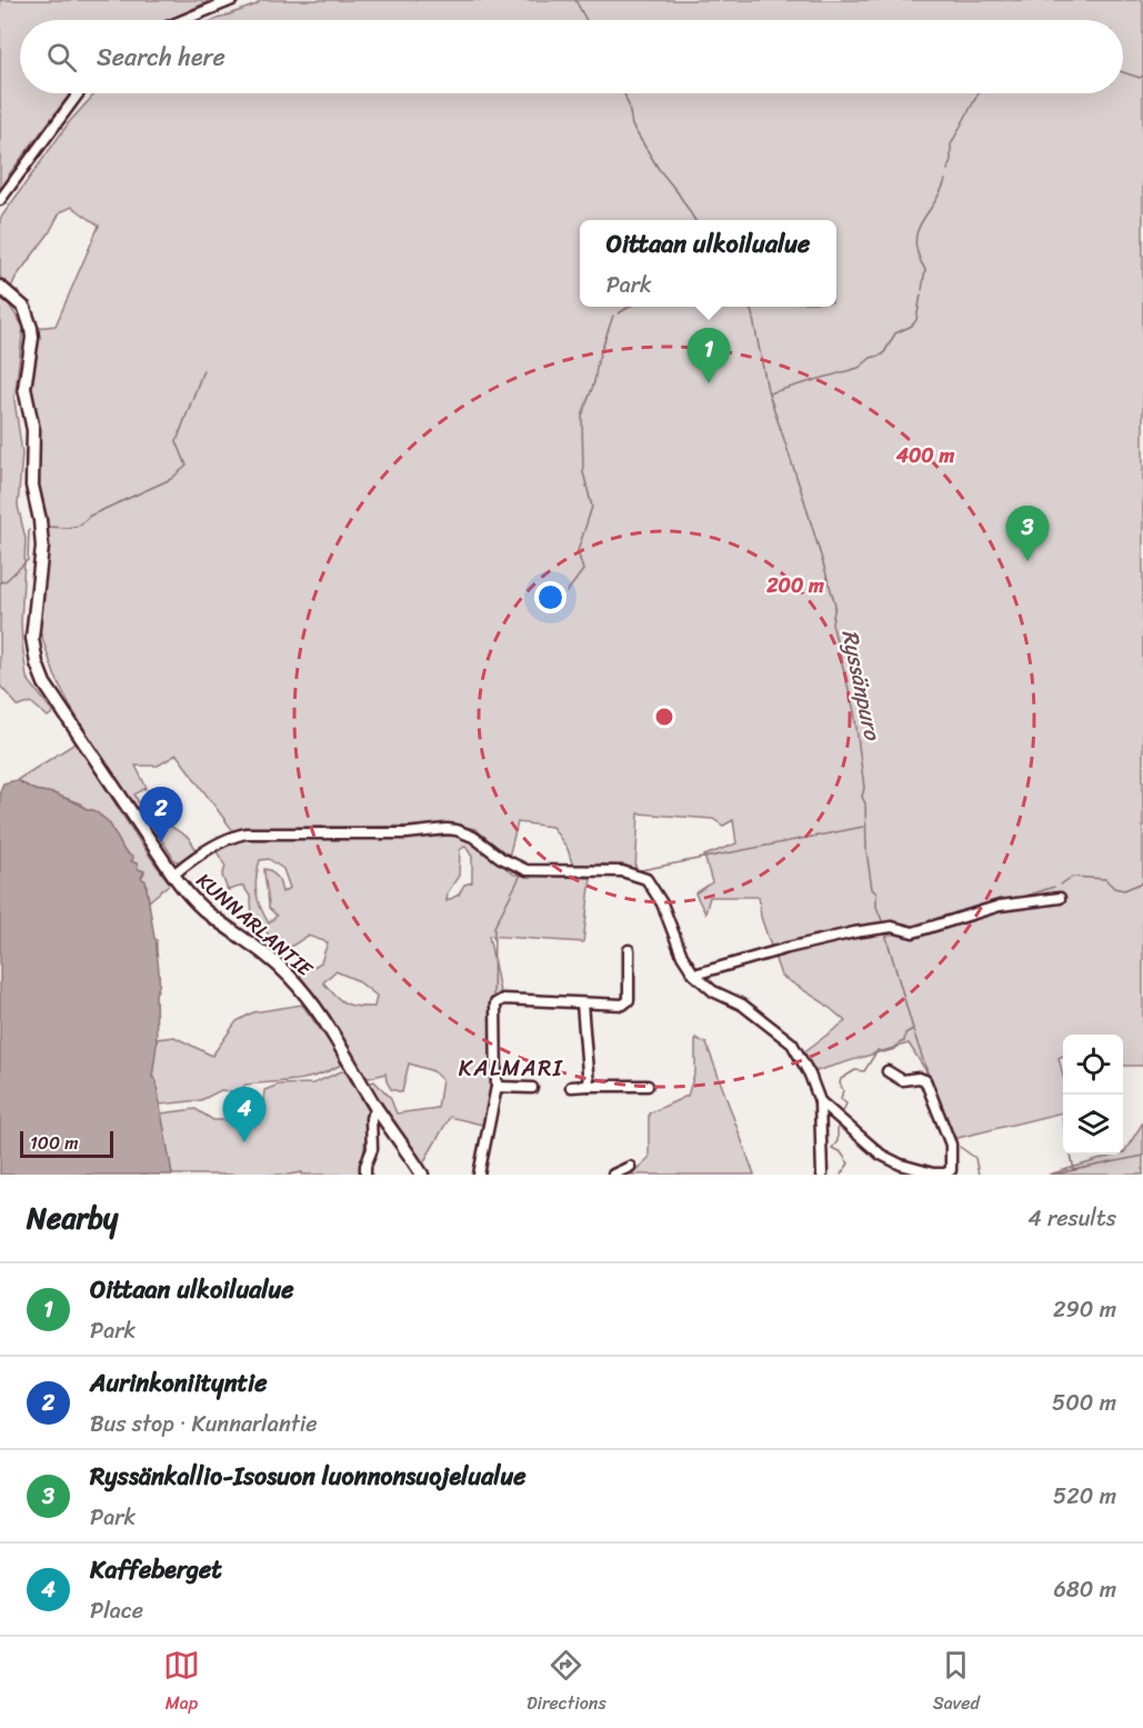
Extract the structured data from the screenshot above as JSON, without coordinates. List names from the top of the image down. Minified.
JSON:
{"streets":{"main road":["KUNNARLANTIE"]},"districts":["KALMARI"],"water":["Ryssänpuro"],"scale_bar":"100 m","page":{"search":"Search here","popup":["Oittaan ulkoilualue","Park"],"pins":["1","3","2","4"],"scale":"100 m","heading":["Nearby","4 results"],"list":[{"mark":"1","name":"Oittaan ulkoilualue","note":"Park","value":"290 m"},{"mark":"2","name":"Aurinkoniityntie","note":"Bus stop · Kunnarlantie","value":"500 m"},{"mark":"3","name":"Ryssänkallio-Isosuon luonnonsuojelualue","note":"Park","value":"520 m"},{"mark":"4","name":"Kaffeberget","note":"Place","value":"680 m"}],"nav":["Map","Directions","Saved"]},"rings":["400 m","200 m"]}
